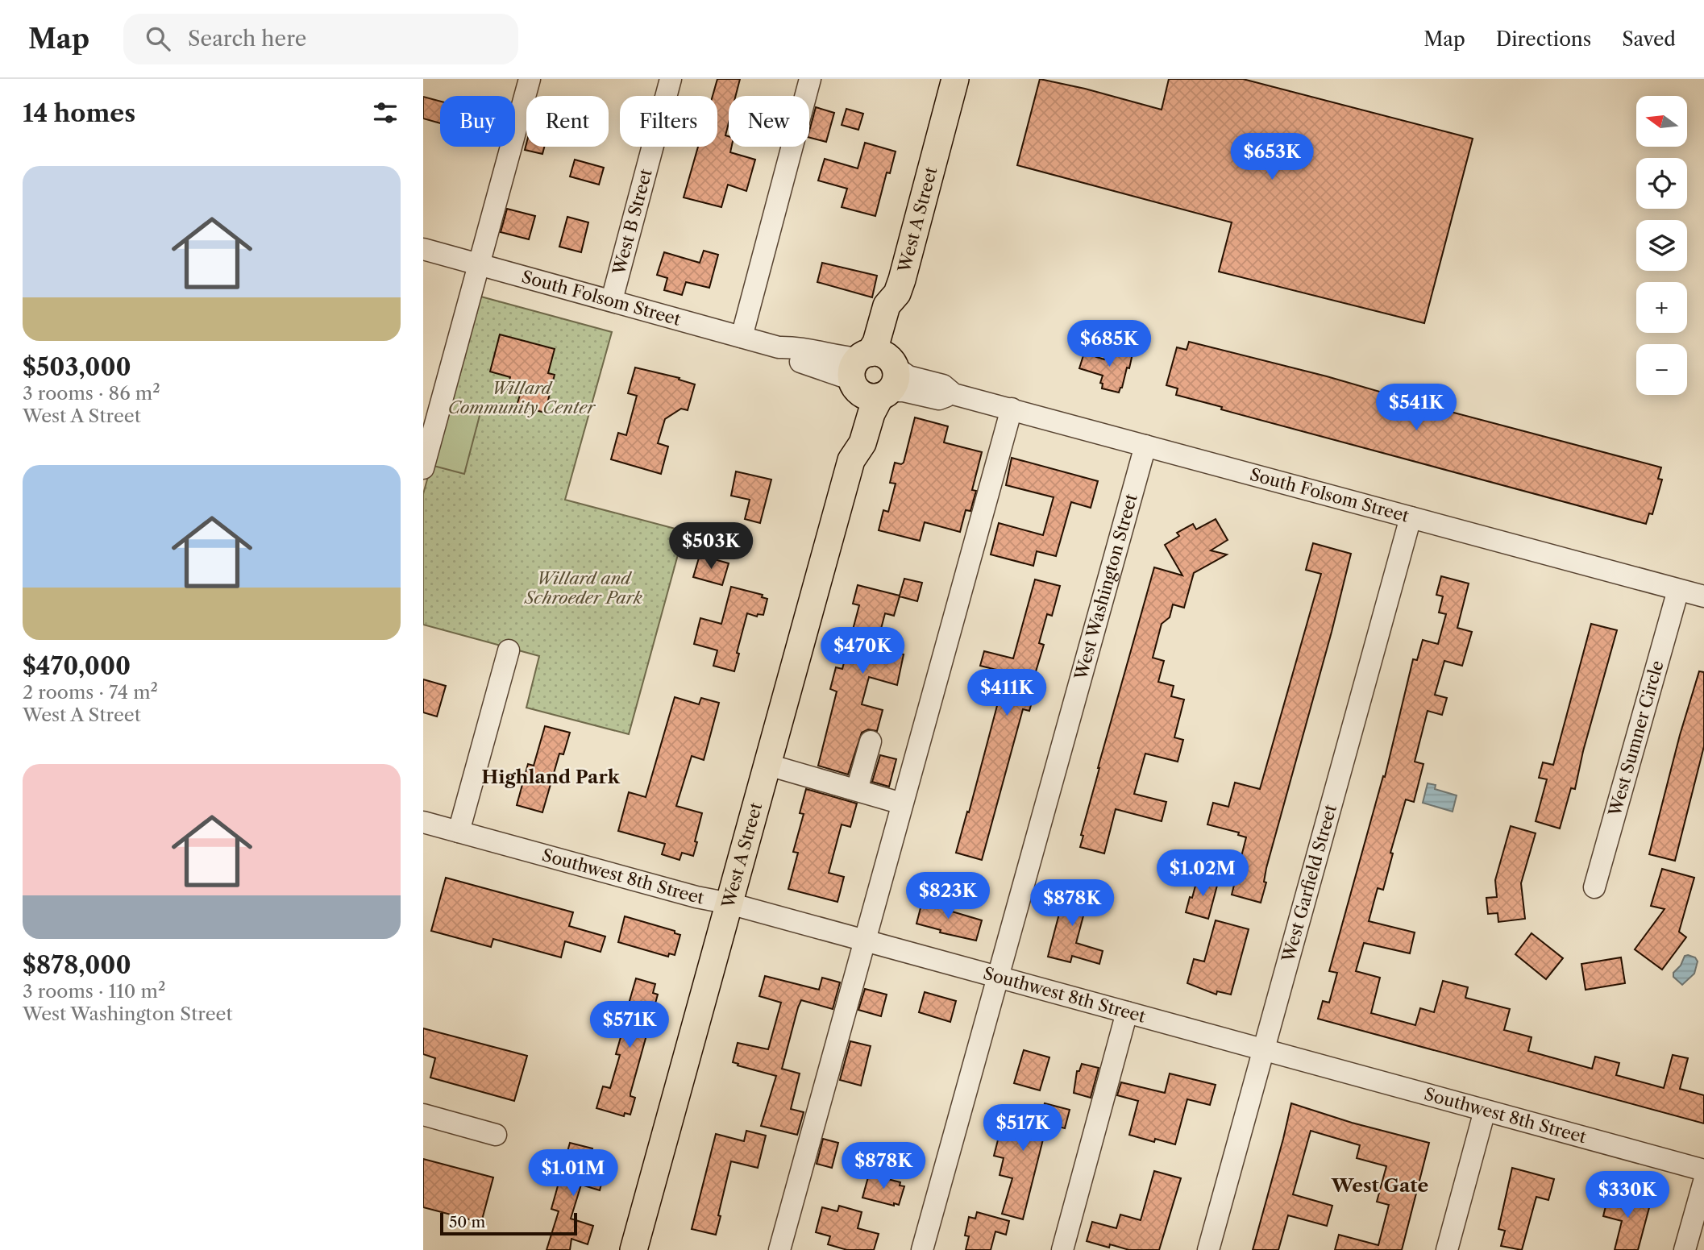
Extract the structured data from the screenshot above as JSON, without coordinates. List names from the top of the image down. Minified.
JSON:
{"streets":{"main road":["West A Street"],"street":["West B Street","South Folsom Street","West Washington Street","West Sumner Circle","Southwest 8th Street","West Garfield Street"]},"crossings":[["West A Street","South Folsom Street"],["West A Street","Southwest 8th Street"],["West B Street","South Folsom Street"],["South Folsom Street","West Washington Street"],["South Folsom Street","West Sumner Circle"],["South Folsom Street","West Garfield Street"],["West Washington Street","Southwest 8th Street"],["Southwest 8th Street","West Garfield Street"]],"districts":["Highland Park","West Gate"],"parks":["Willard Community Center","Willard and Schroeder Park"],"scale_bar":"50 m","north":"left","page":{"header":"Map","search":"Search here","nav":["Map","Directions","Saved"],"heading":"14 homes","map_buttons":["+","−"],"chip":["Buy","Rent","Filters","New"],"price":["$653K","$685K","$541K","$503K","$470K","$411K","$1.02M","$823K","$878K","$571K","$517K","$878K","$1.01M","$330K"],"list":[{"name":"$503,000","note":"3 rooms · 86 m² · West A Street"},{"name":"$470,000","note":"2 rooms · 74 m² · West A Street"},{"name":"$878,000","note":"3 rooms · 110 m² · West Washington Street"}],"scale":"50 m"}}
